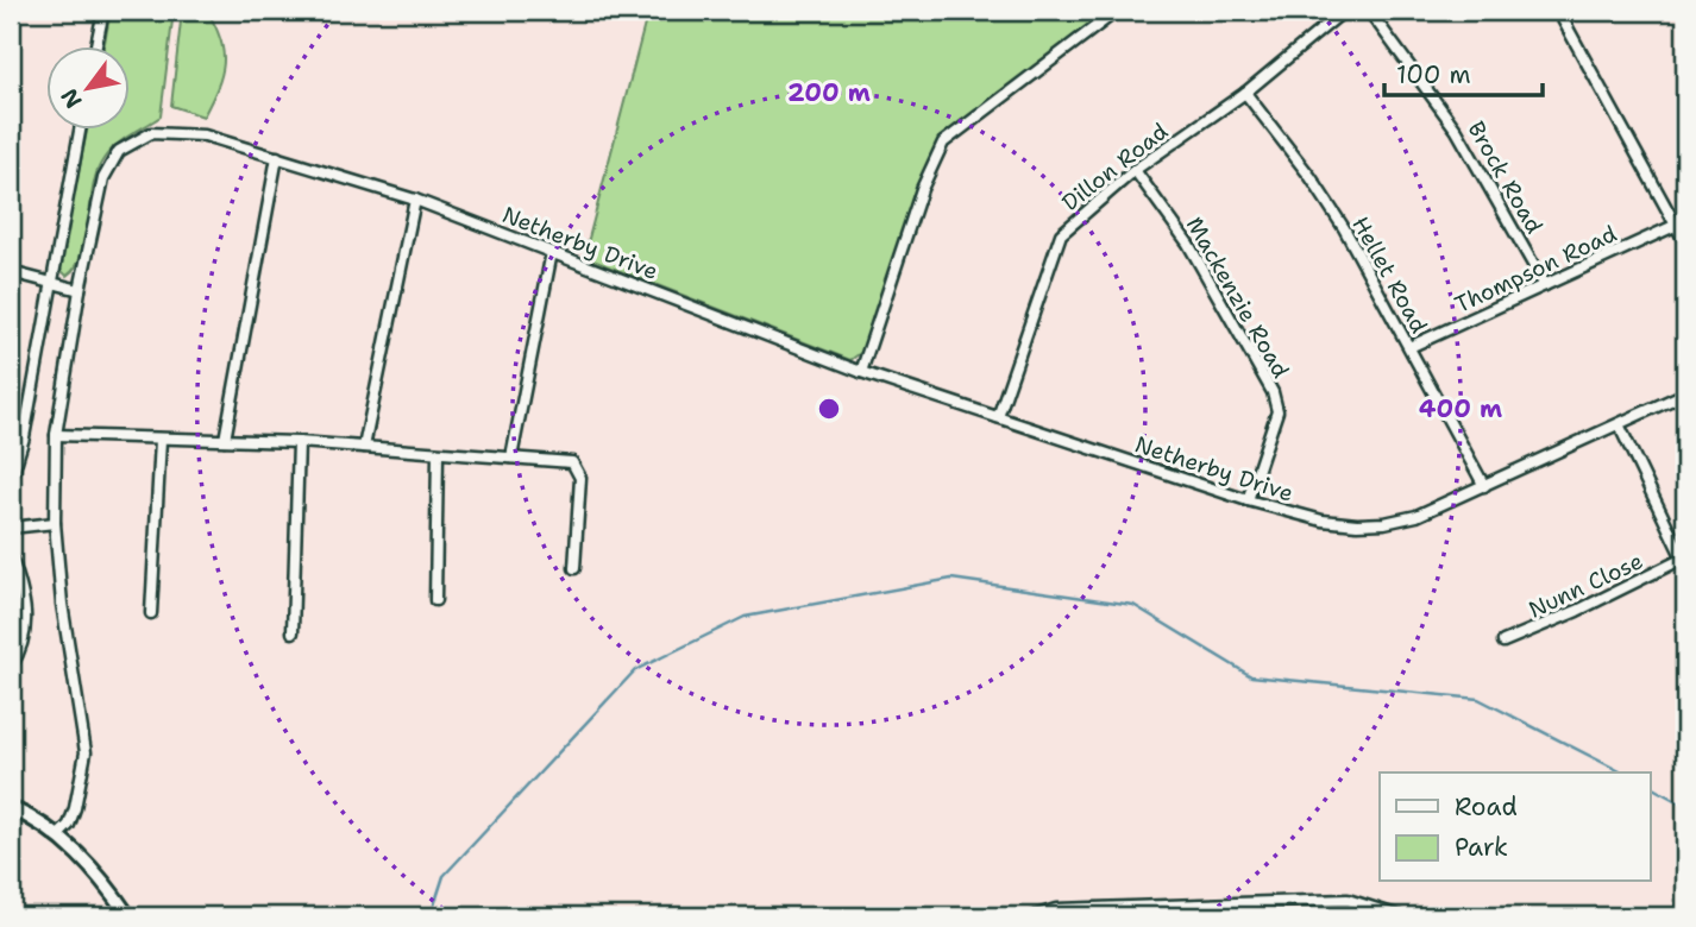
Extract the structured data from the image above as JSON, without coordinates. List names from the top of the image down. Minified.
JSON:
{"streets":{"street":["Dillon Road","Brock Road","Netherby Drive","Thompson Road","Hellet Road","Mackenzie Road","Nunn Close"]},"crossings":[["Dillon Road","Netherby Drive"],["Dillon Road","Hellet Road"],["Dillon Road","Mackenzie Road"],["Brock Road","Thompson Road"],["Netherby Drive","Hellet Road"],["Netherby Drive","Mackenzie Road"],["Thompson Road","Hellet Road"]],"legend":["Road","Park"],"scale_bar":"100 m","north":"bottom left","rings":["200 m","400 m"]}
